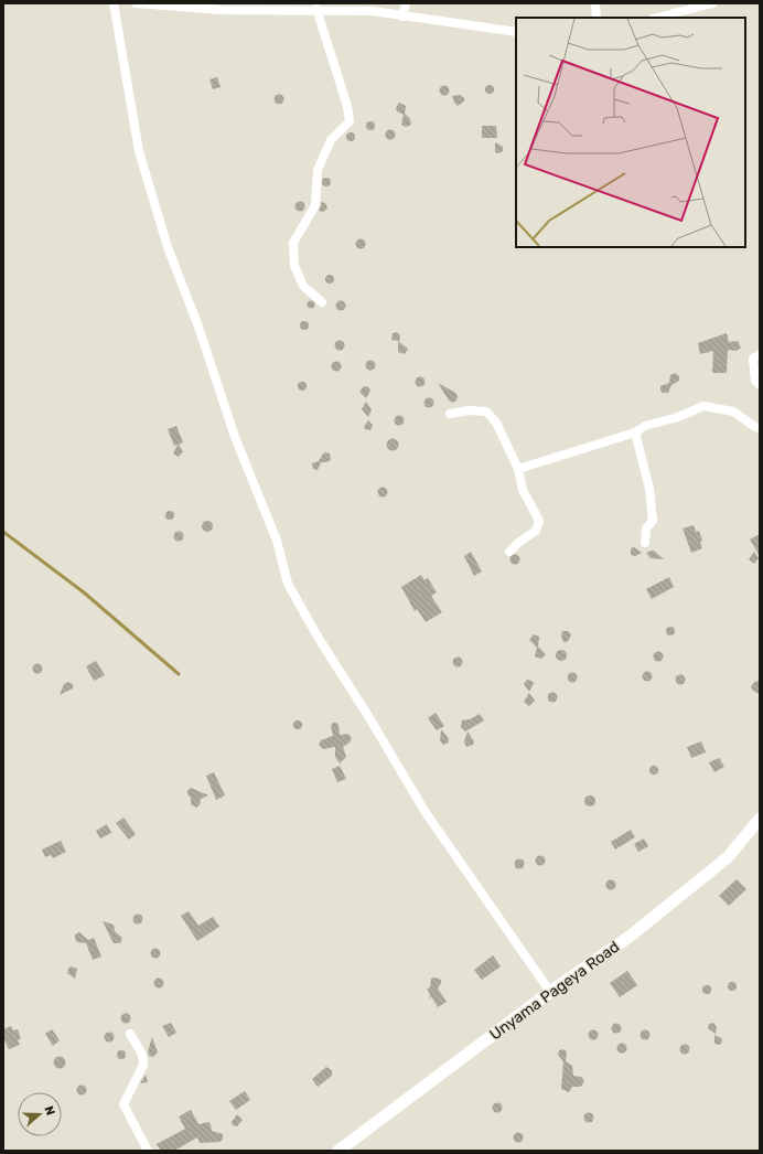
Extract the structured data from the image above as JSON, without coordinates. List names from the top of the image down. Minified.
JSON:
{"streets":{"street":["Unyama Pageya Road"]},"north":"right"}
